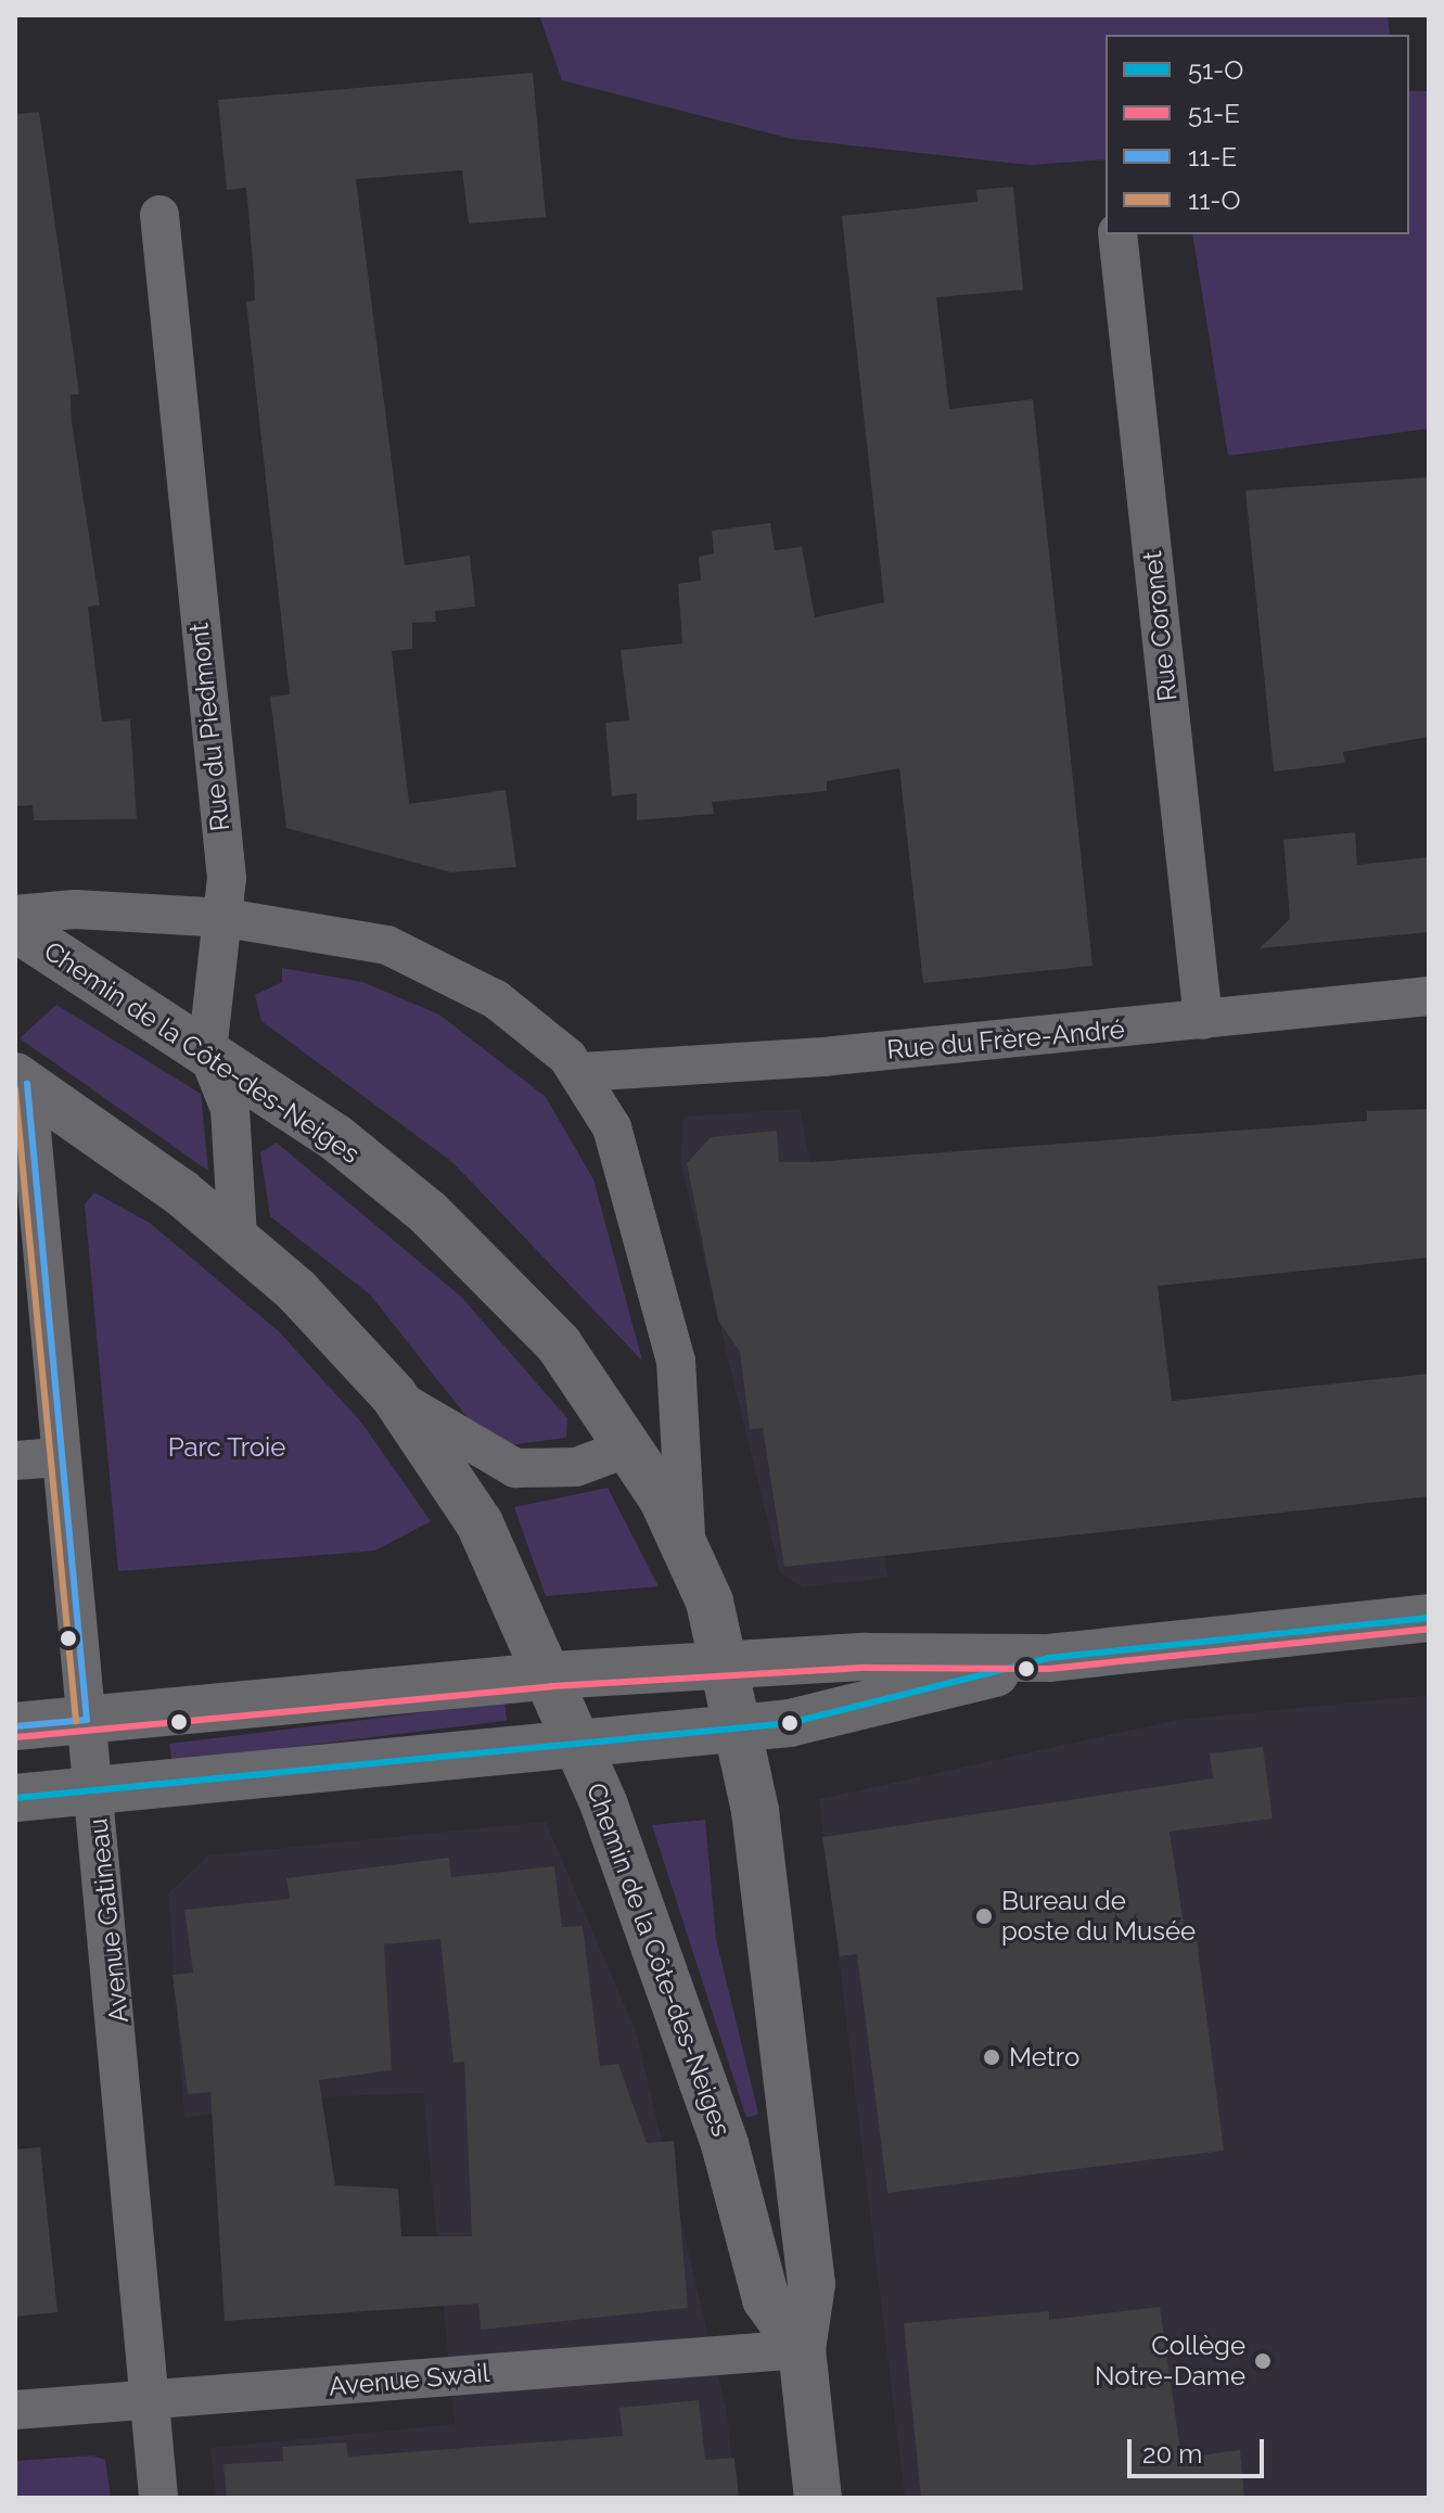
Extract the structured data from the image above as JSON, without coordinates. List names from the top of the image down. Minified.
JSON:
{"streets":{"main road":["Chemin de la Côte-des-Neiges"],"street":["Rue Coronet","Rue du Piedmont","Rue du Frère-André","Avenue Gatineau","Avenue Swail"]},"crossings":[["Rue Coronet","Rue du Frère-André"],["Rue du Piedmont","Chemin de la Côte-des-Neiges"],["Rue du Frère-André","Chemin de la Côte-des-Neiges"],["Chemin de la Côte-des-Neiges","Avenue Gatineau"],["Chemin de la Côte-des-Neiges","Avenue Swail"],["Avenue Gatineau","Avenue Swail"]],"parks":["Parc Troie"],"places":["Bureau de poste du Musée","Metro","Collège Notre-Dame"],"lines":["transit line 11-E","transit line 11-O","transit line 51-O","transit line 51-E"],"legend":["51-O","51-E","11-E","11-O"],"scale_bar":"20 m"}
